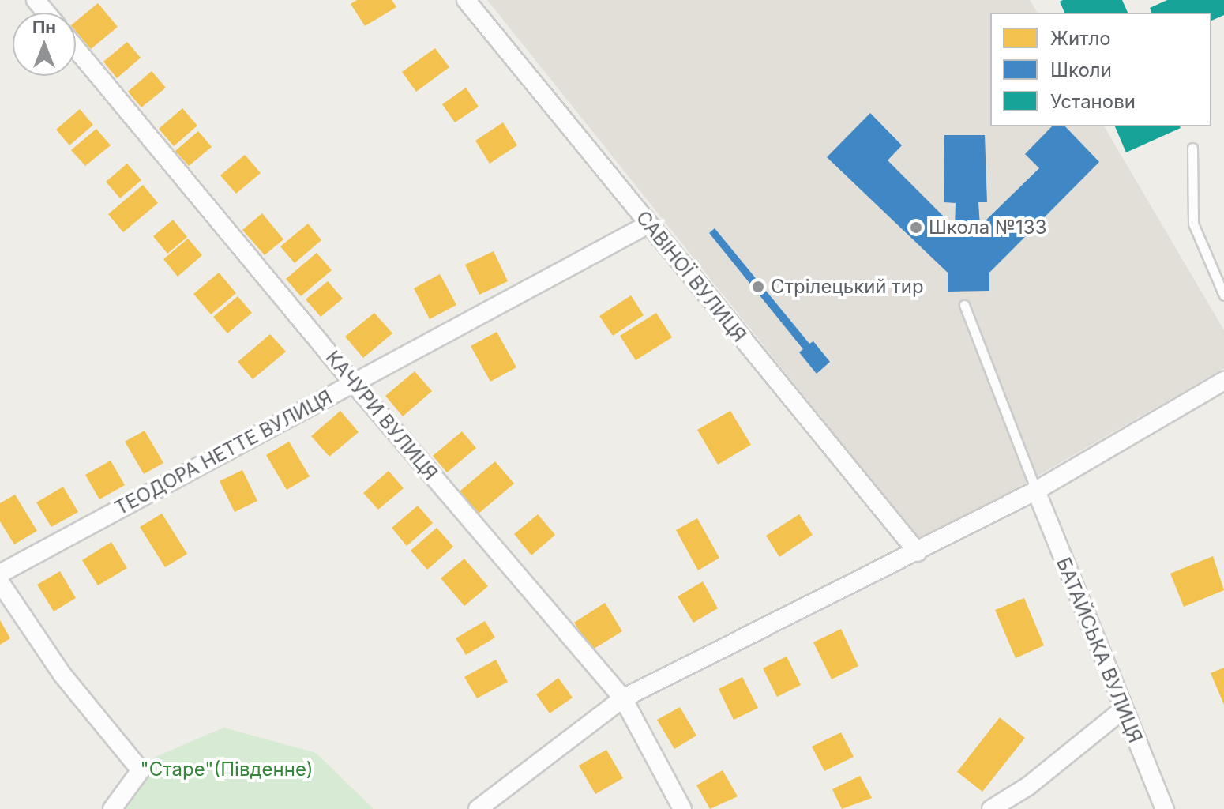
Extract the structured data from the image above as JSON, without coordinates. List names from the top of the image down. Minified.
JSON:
{"streets":{"street":["САВІНОЇ ВУЛИЦЯ","КАЧУРИ ВУЛИЦЯ","ТЕОДОРА НЕТТЕ ВУЛИЦЯ","БАТАЙСЬКА ВУЛИЦЯ"]},"crossings":[["САВІНОЇ ВУЛИЦЯ","ТЕОДОРА НЕТТЕ ВУЛИЦЯ"],["КАЧУРИ ВУЛИЦЯ","ТЕОДОРА НЕТТЕ ВУЛИЦЯ"]],"parks":["\"Старе\"(Південне)"],"places":["Школа №133","Стрілецький тир"],"legend":["Житло","Школи","Установи"],"north":"top"}
